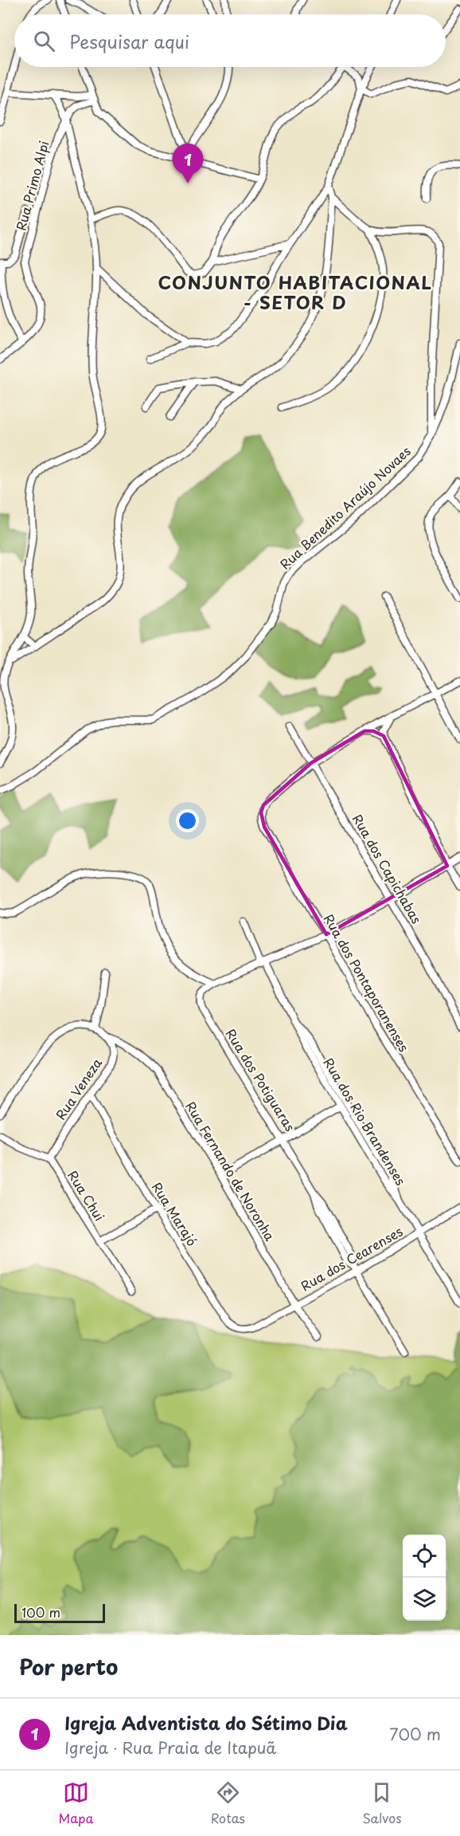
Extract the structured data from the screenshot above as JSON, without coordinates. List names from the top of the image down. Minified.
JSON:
{"streets":{"street":["Rua Primo Alpi","Rua Benedito Araújo Novaes","Rua dos Capichabas","Rua dos Pontaporanenses","Rua dos Potiguaras","Rua Veneza","Rua dos Rio Brandenses","Rua Fernando de Noronha","Rua Chui","Rua Marajó","Rua dos Cearenses"]},"crossings":[["Rua dos Capichabas","Rua dos Pontaporanenses"],["Rua dos Potiguaras","Rua dos Cearenses"],["Rua Veneza","Rua Fernando de Noronha"],["Rua Veneza","Rua Chui"],["Rua Veneza","Rua Marajó"],["Rua Fernando de Noronha","Rua dos Cearenses"],["Rua Marajó","Rua dos Cearenses"]],"districts":["CONJUNTO HABITACIONAL - SETOR D"],"scale_bar":"100 m","page":{"search":"Pesquisar aqui","pins":"1","scale":"100 m","heading":"Por perto","list":[{"mark":"1","name":"Igreja Adventista do Sétimo Dia","note":"Igreja · Rua Praia de Itapuã","value":"700 m"}],"nav":["Mapa","Rotas","Salvos"]}}
